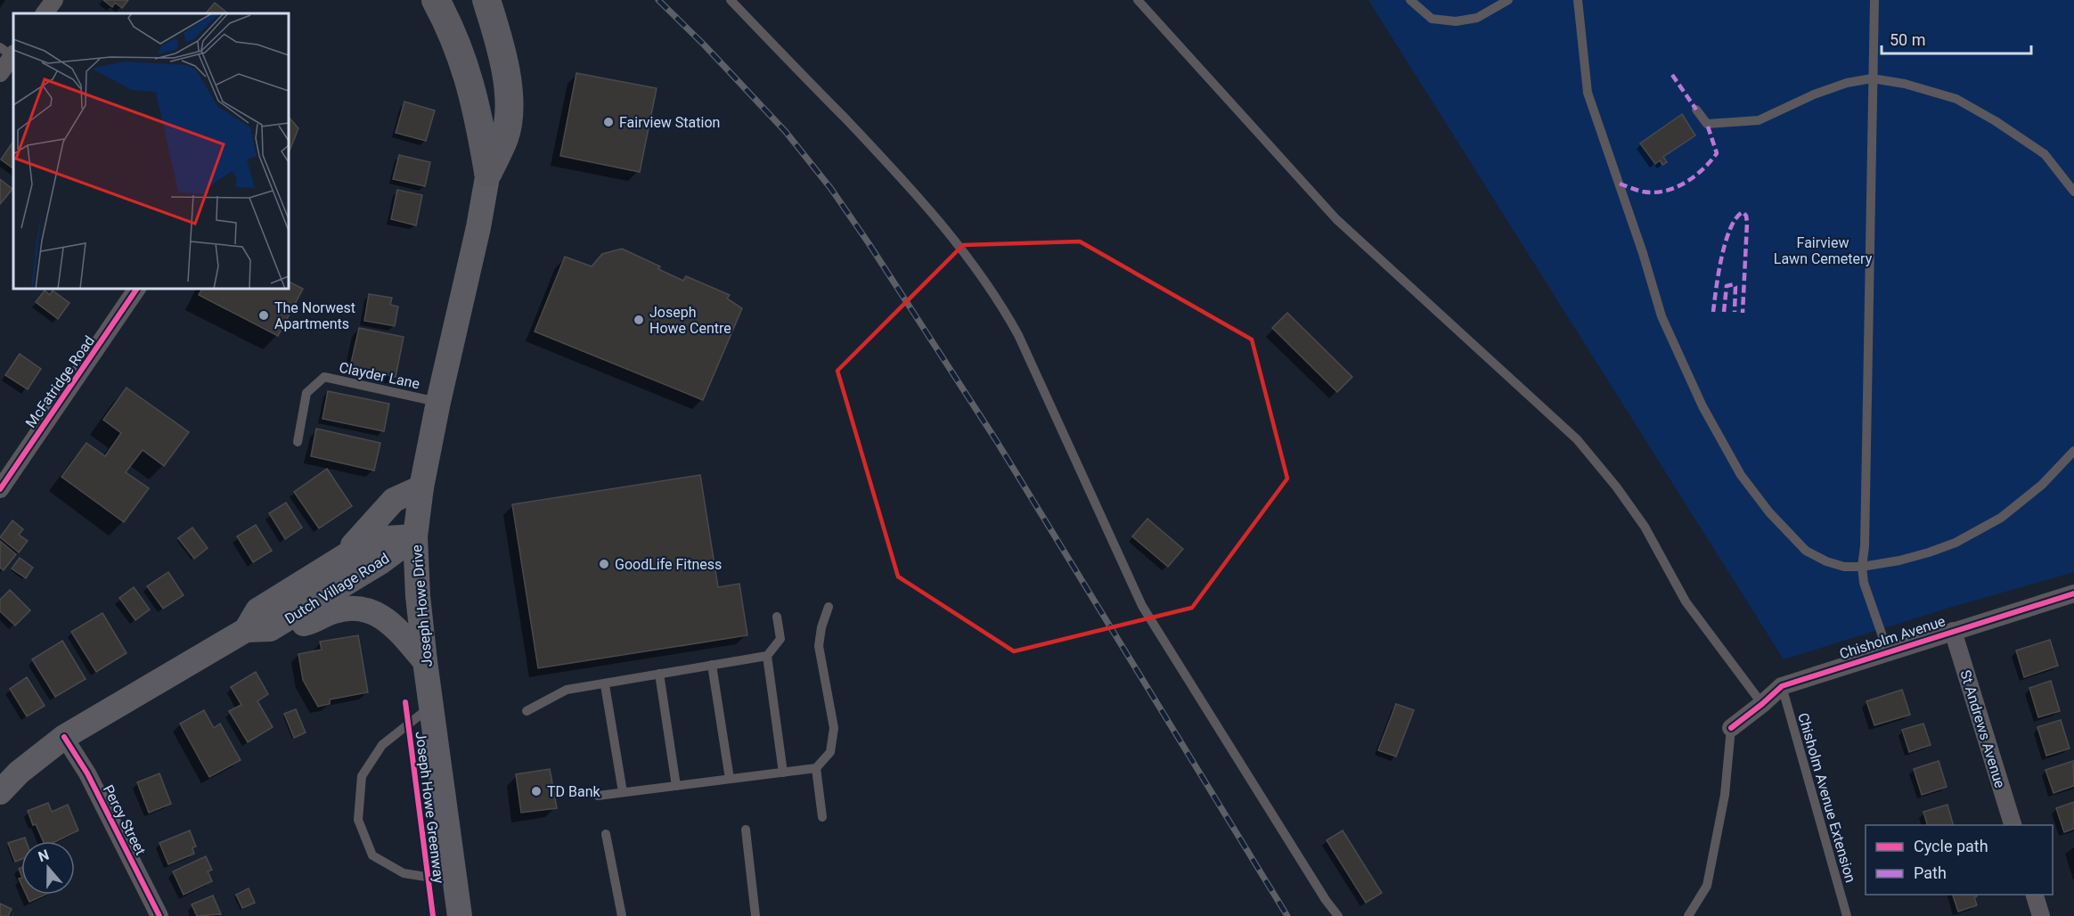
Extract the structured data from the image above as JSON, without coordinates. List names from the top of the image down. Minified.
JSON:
{"streets":{"main road":["Dutch Village Road","Joseph Howe Drive"],"street":["McFatridge Road","Chisholm Avenue","St Andrews Avenue","Percy Street"],"lane":["Clayder Lane","Chisholm Avenue Extension"],"cycle path":["Joseph Howe Greenway"]},"crossings":[["Clayder Lane","Joseph Howe Drive"],["Dutch Village Road","Joseph Howe Drive"],["Dutch Village Road","Percy Street"],["Chisholm Avenue","St Andrews Avenue"],["Chisholm Avenue","Chisholm Avenue Extension"]],"parks":["Fairview Lawn Cemetery"],"places":["Fairview Station","The Norwest Apartments","Joseph Howe Centre","GoodLife Fitness","TD Bank"],"legend":["Cycle path","Path"],"scale_bar":"50 m","north":"top"}
